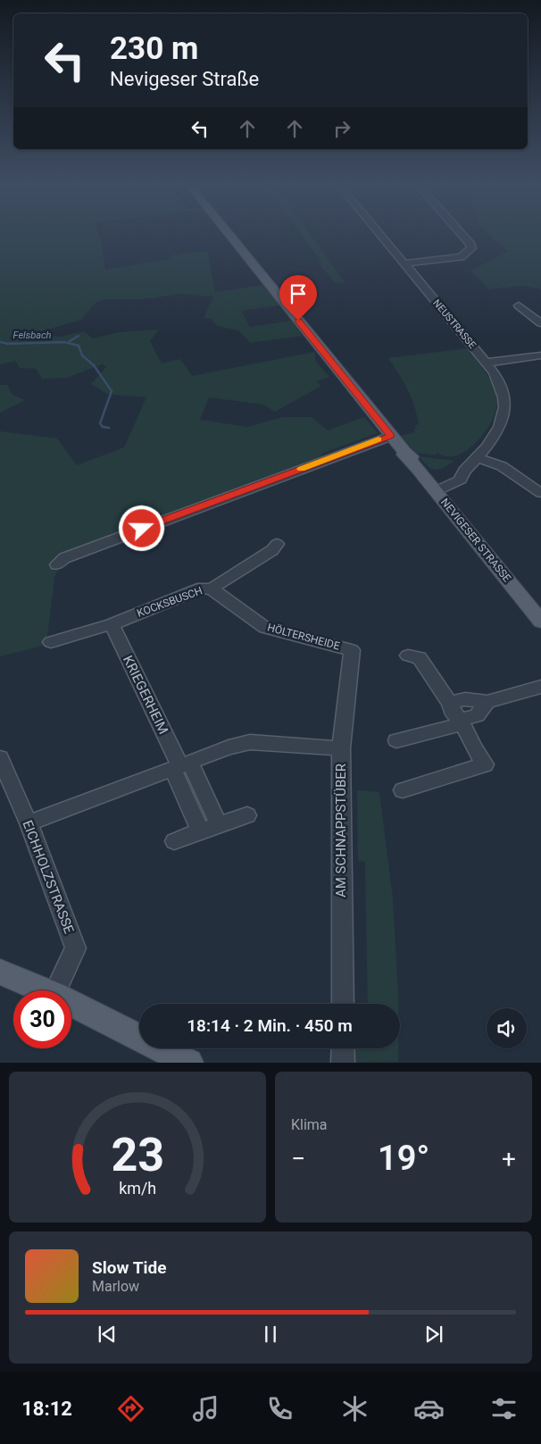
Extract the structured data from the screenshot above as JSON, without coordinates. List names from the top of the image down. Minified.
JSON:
{"streets":{"main road":["NEVIGESER STRASSE"],"street":["NEUSTRASSE","KOCKSBUSCH","HÖLTERSHEIDE","KRIEGERHEIM","AM SCHNAPPSTÜBER","EICHHOLZSTRASSE"]},"crossings":[["NEUSTRASSE","NEVIGESER STRASSE"],["KOCKSBUSCH","HÖLTERSHEIDE"],["KOCKSBUSCH","KRIEGERHEIM"],["HÖLTERSHEIDE","AM SCHNAPPSTÜBER"]],"water":["Felsbach"],"page":{"turn":["230 m","Nevigeser Straße"],"limit":"30","trip":"18:14 · 2 Min. · 450 m","tile":"Klima","heat":["−","19°","+"],"song":["Slow Tide","Marlow"],"tabs":"18:12","gauge":["23","km/h"]}}
